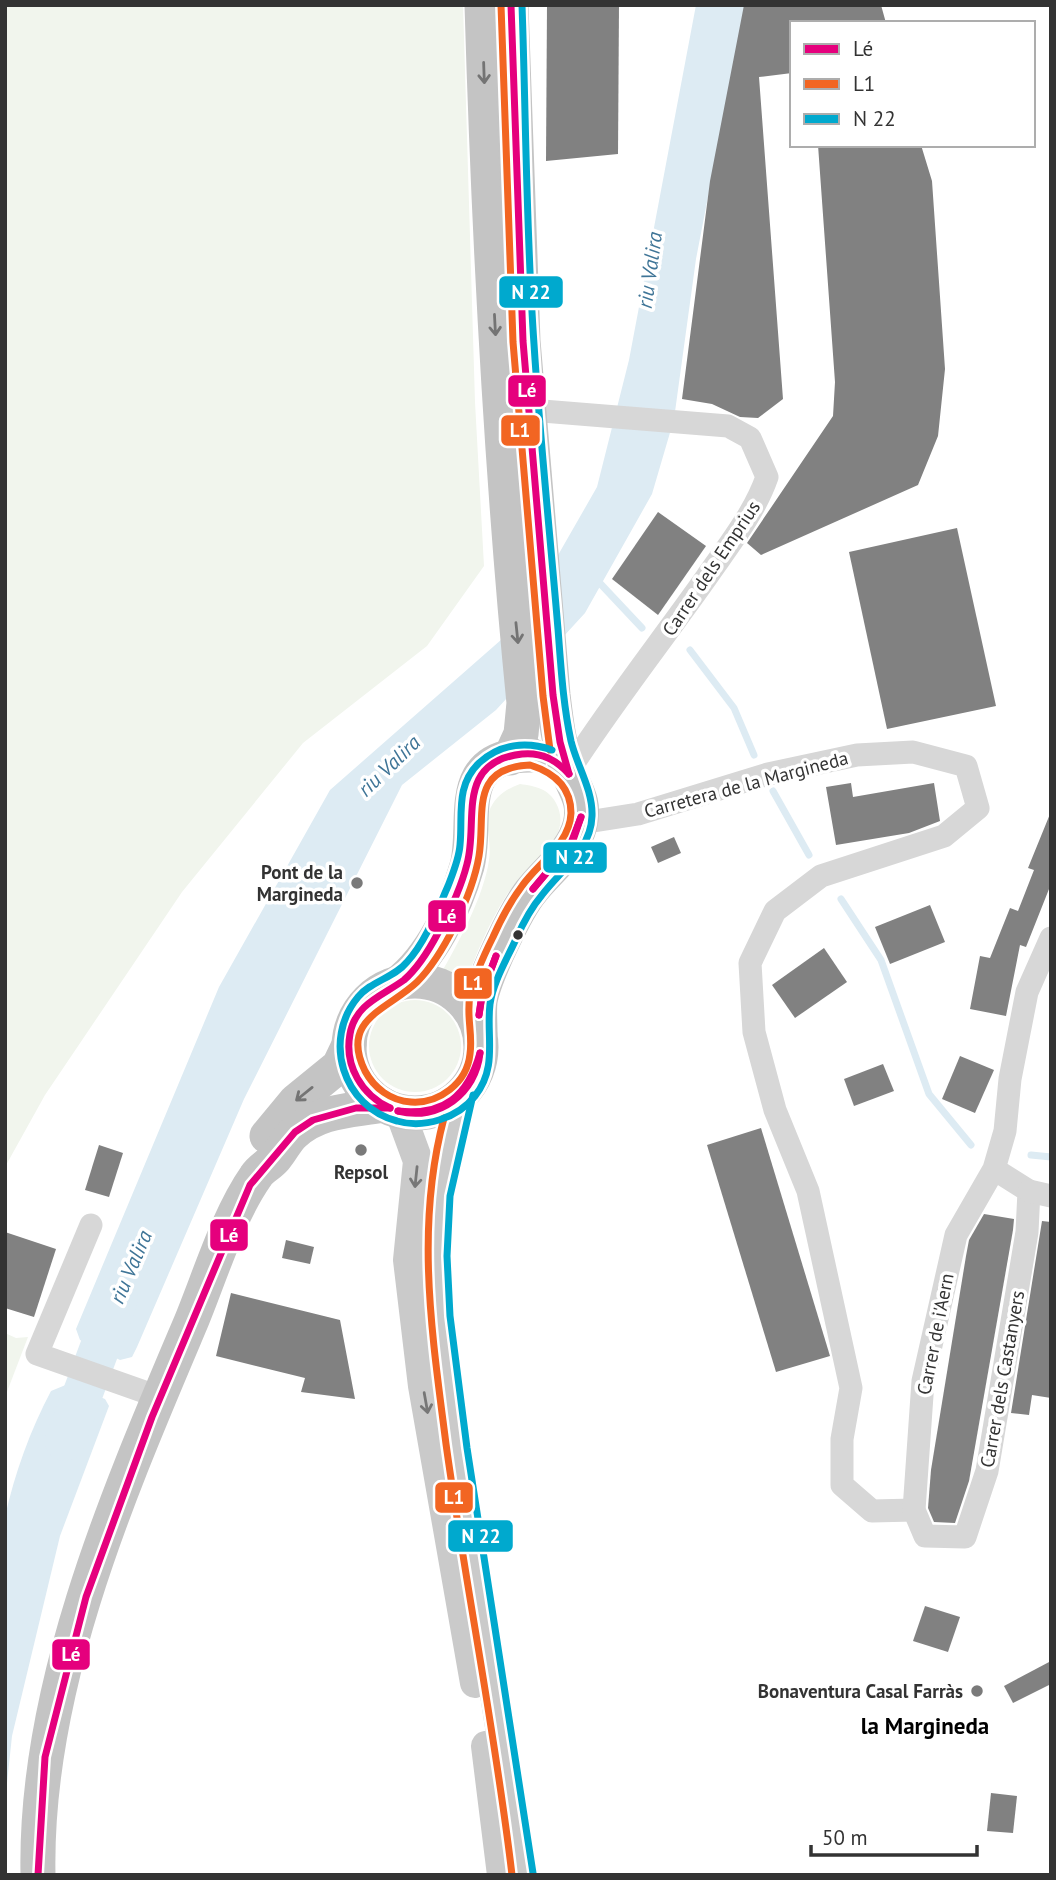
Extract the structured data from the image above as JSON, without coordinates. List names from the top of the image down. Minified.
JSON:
{"streets":{"street":["Carrer dels Emprius","Carretera de la Margineda","Carrer de i'Aern","Carrer dels Castanyers"]},"crossings":[["Carretera de la Margineda","Carrer de i'Aern"],["Carretera de la Margineda","Carrer dels Castanyers"],["Carrer de i'Aern","Carrer dels Castanyers"]],"districts":["la Margineda"],"water":["riu Valira"],"places":["Pont de la Margineda","Repsol","Bonaventura Casal Farràs"],"lines":["transit line Lé","transit line L1"],"legend":["Lé","L1","N 22"],"scale_bar":"50 m"}
